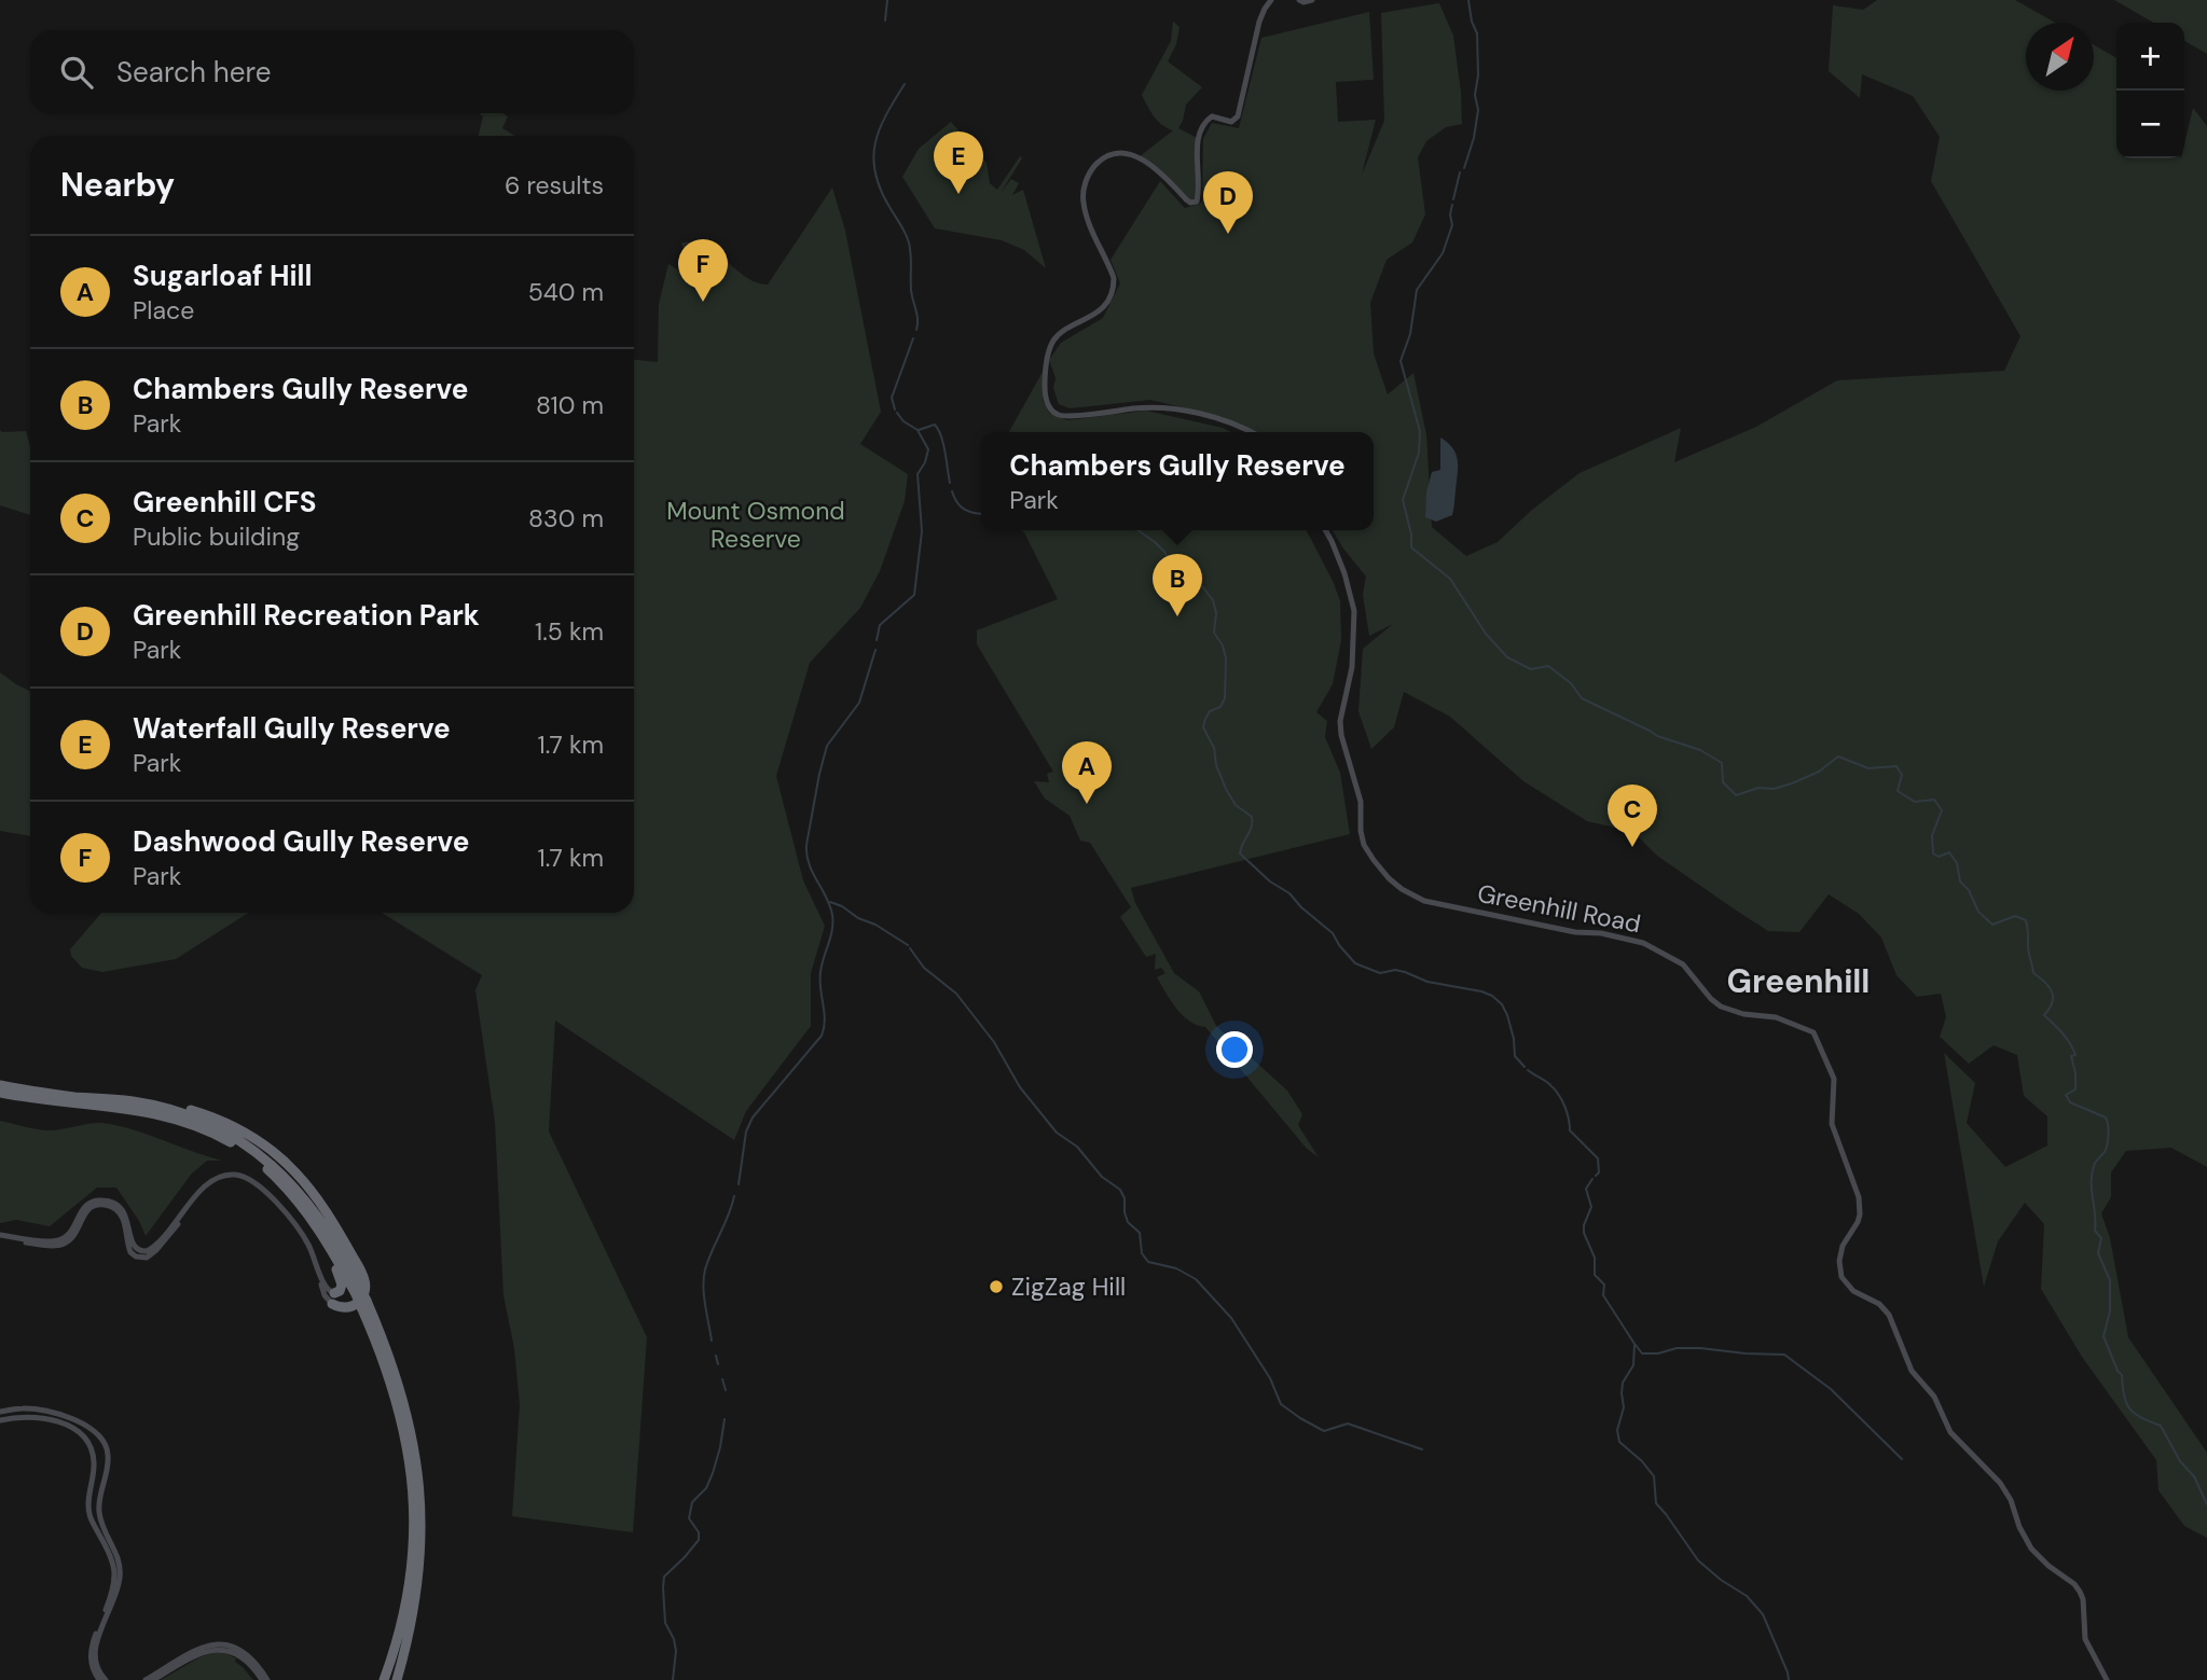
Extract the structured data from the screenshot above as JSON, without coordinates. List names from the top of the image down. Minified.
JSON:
{"streets":{"main road":["Greenhill Road"]},"districts":["Greenhill"],"parks":["Mount Osmond Reserve"],"places":["ZigZag Hill"],"north":"top right","page":{"map_buttons":["+","−"],"search":"Search here","pins":["E","D","F","B","A","C"],"heading":["Nearby","6 results"],"list":[{"mark":"A","name":"Sugarloaf Hill","note":"Place","value":"540 m"},{"mark":"B","name":"Chambers Gully Reserve","note":"Park","value":"810 m"},{"mark":"C","name":"Greenhill CFS","note":"Public building","value":"830 m"},{"mark":"D","name":"Greenhill Recreation Park","note":"Park","value":"1.5 km"},{"mark":"E","name":"Waterfall Gully Reserve","note":"Park","value":"1.7 km"},{"mark":"F","name":"Dashwood Gully Reserve","note":"Park","value":"1.7 km"}],"popup":["Chambers Gully Reserve","Park"]}}
